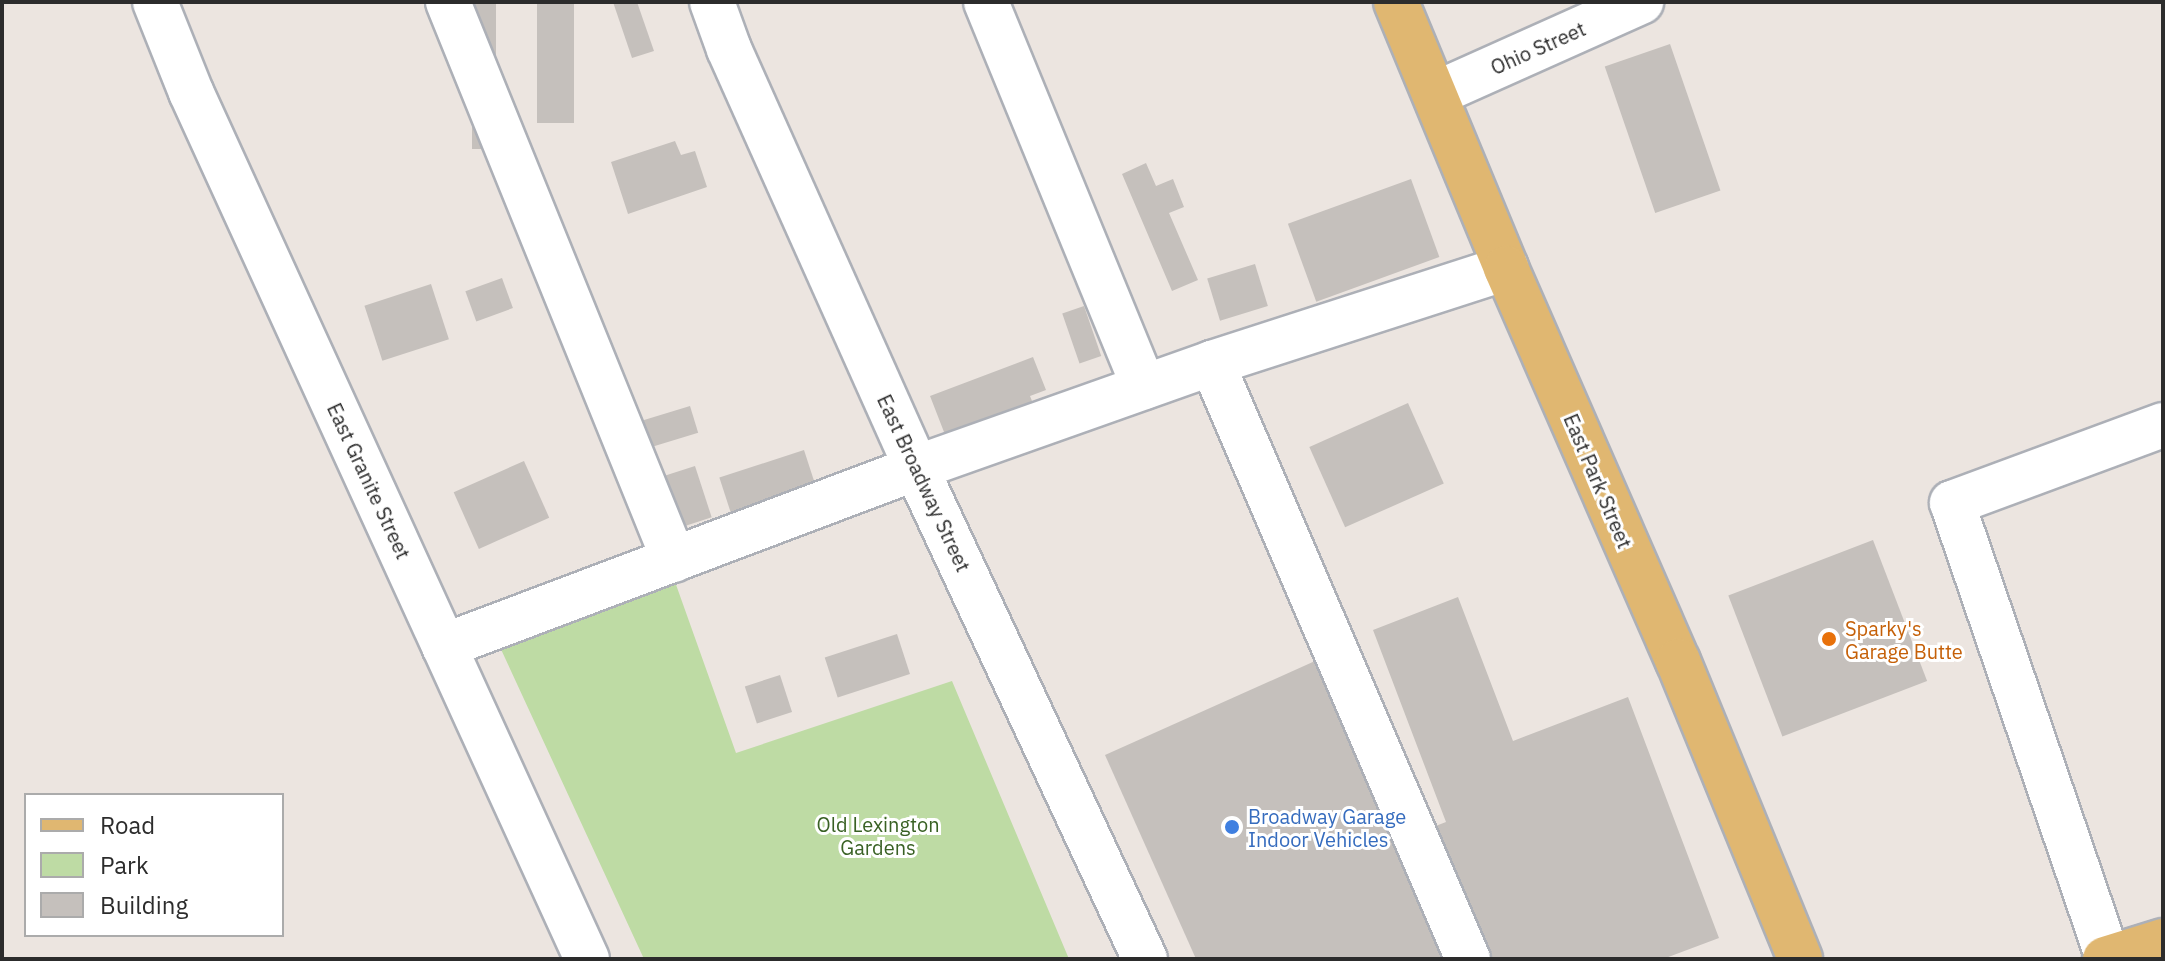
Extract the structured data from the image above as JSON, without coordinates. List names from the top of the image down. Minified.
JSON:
{"streets":{"main road":["East Park Street"],"street":["Ohio Street","East Granite Street","East Broadway Street"]},"crossings":[["Ohio Street","East Park Street"]],"parks":["Old Lexington Gardens"],"places":["Sparky's Garage Butte","Broadway Garage Indoor Vehicles"],"legend":["Road","Park","Building"]}
